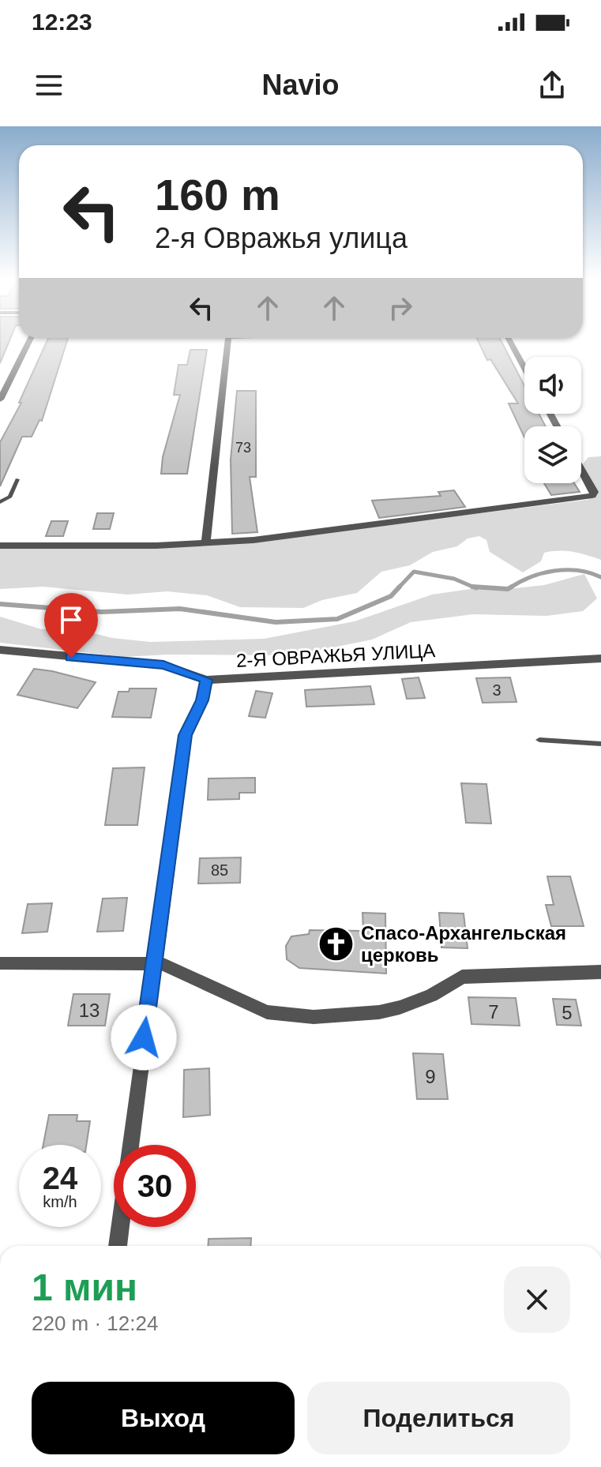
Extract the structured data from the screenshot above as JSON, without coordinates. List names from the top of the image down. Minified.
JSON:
{"streets":{"street":["2-Я ОВРАЖЬЯ УЛИЦА"]},"places":{"church":["Спасо-Архангельская церковь"]},"house_numbers":["73","3","85","13","7","5","9"],"page":{"status":"12:23","header":"Navio","turn":["160 m","2-я Овражья улица"],"speed":"24 km/h","limit":"30","heading":["1 мин","220 m · 12:24"],"buttons":["Выход","Поделиться"]}}
